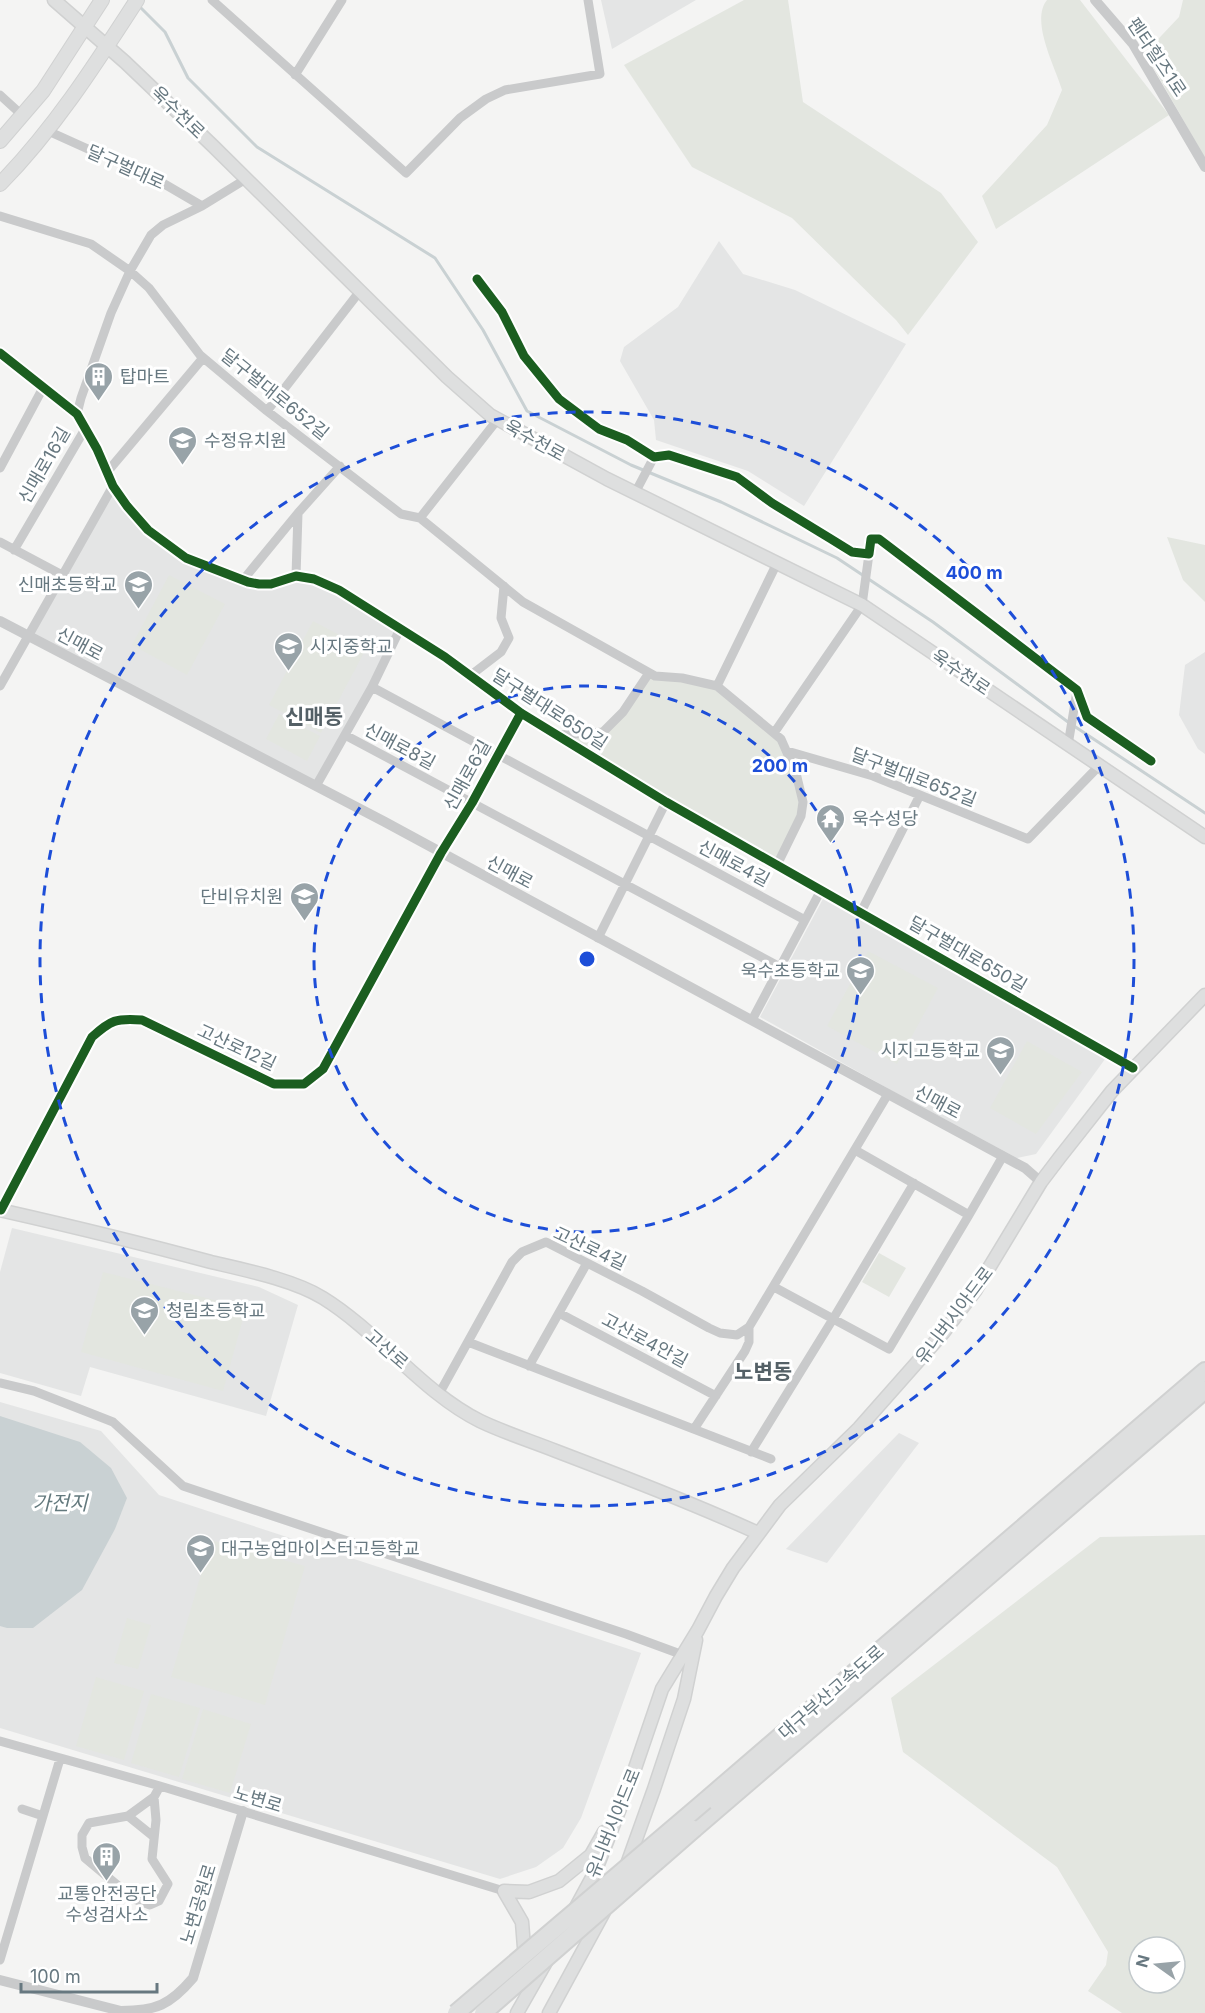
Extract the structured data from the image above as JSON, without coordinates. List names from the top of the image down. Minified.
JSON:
{"streets":{"highway":["대구부산고속도로"],"main road":["욱수천로","유니버시아드로","고산로"],"street":["펜타힐즈1로","달구벌대로","달구벌대로652길","신매로16길","신매로","달구벌대로650길","신매로8길","신매로6길","신매로4길","고산로12길","고산로4길","고산로4안길","노변로","노변공원로"]},"crossings":[["욱수천로","달구벌대로652길"],["달구벌대로652길","달구벌대로650길"],["신매로16길","달구벌대로650길"],["신매로","신매로8길"],["신매로","신매로6길"],["신매로","고산로12길"],["신매로","유니버시아드로"],["달구벌대로650길","신매로8길"],["달구벌대로650길","신매로6길"],["달구벌대로650길","유니버시아드로"],["신매로8길","신매로6길"],["신매로6길","신매로4길"],["신매로6길","고산로12길"],["고산로12길","고산로"],["고산로4길","고산로"],["유니버시아드로","고산로"],["노변로","노변공원로"]],"districts":["신매동","노변동"],"water":["가전지"],"places":{"building":["탑마트","교통안전공단 수성검사소"],"school or university":["수정유치원","신매초등학교","시지중학교","단비유치원","욱수초등학교","시지고등학교","청림초등학교","대구농업마이스터고등학교"],"temple":["욱수성당"]},"scale_bar":"100 m","north":"left","rings":["400 m","200 m"]}
